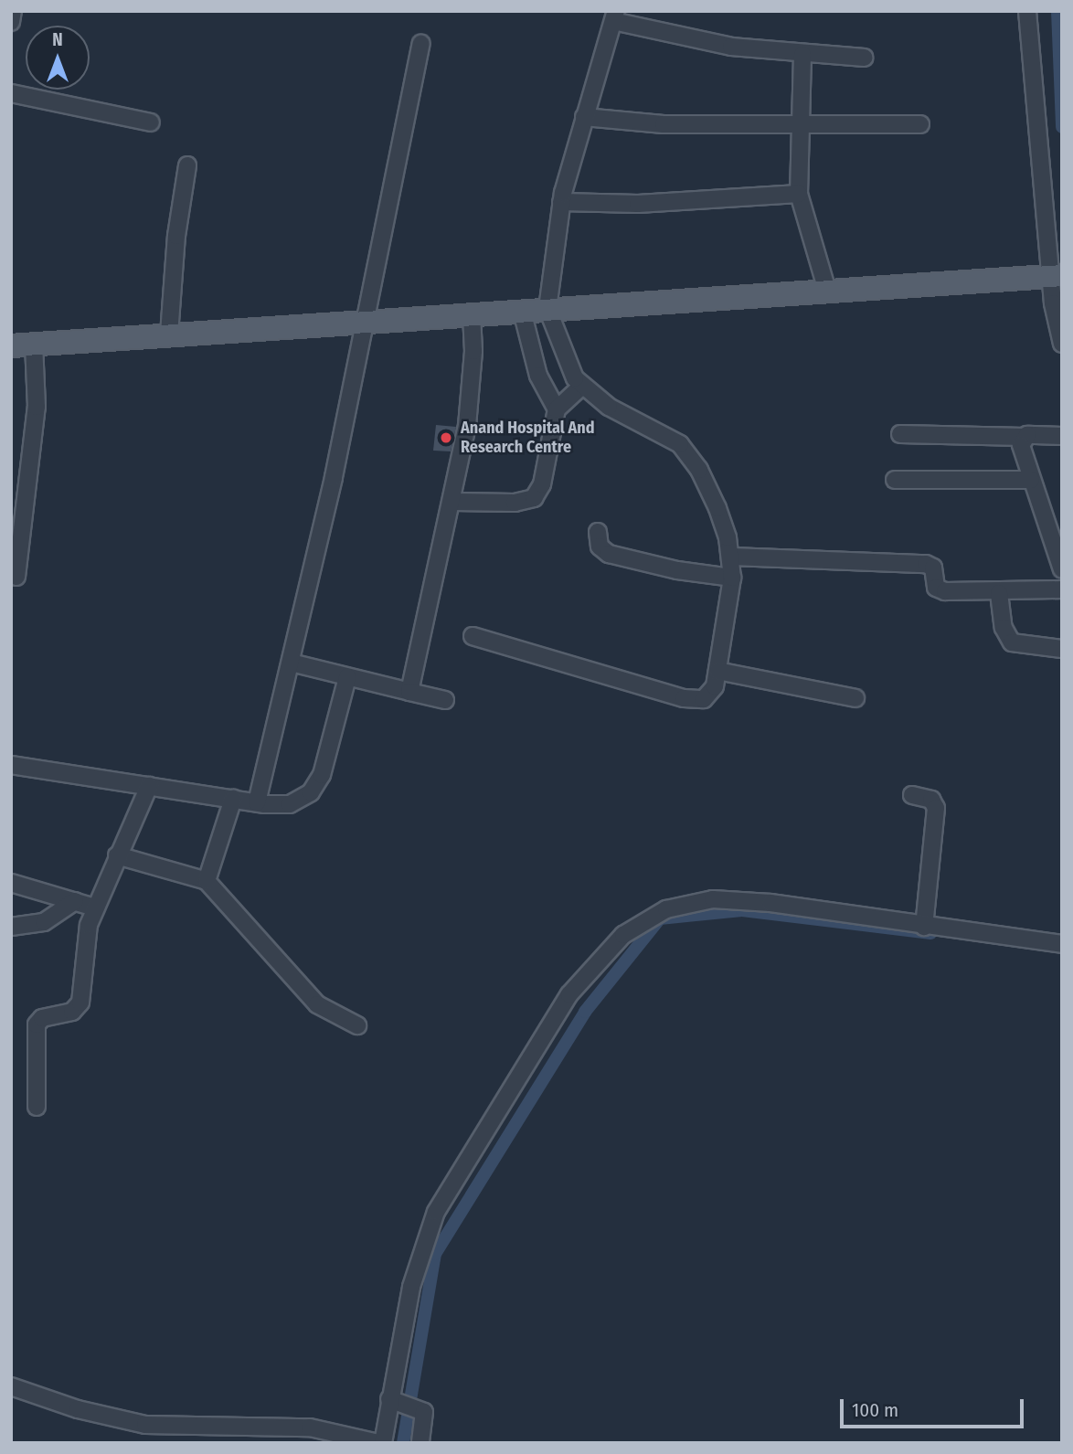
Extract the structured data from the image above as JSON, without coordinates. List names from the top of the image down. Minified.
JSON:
{"places":["Anand Hospital And Research Centre"],"scale_bar":"100 m","north":"top"}
